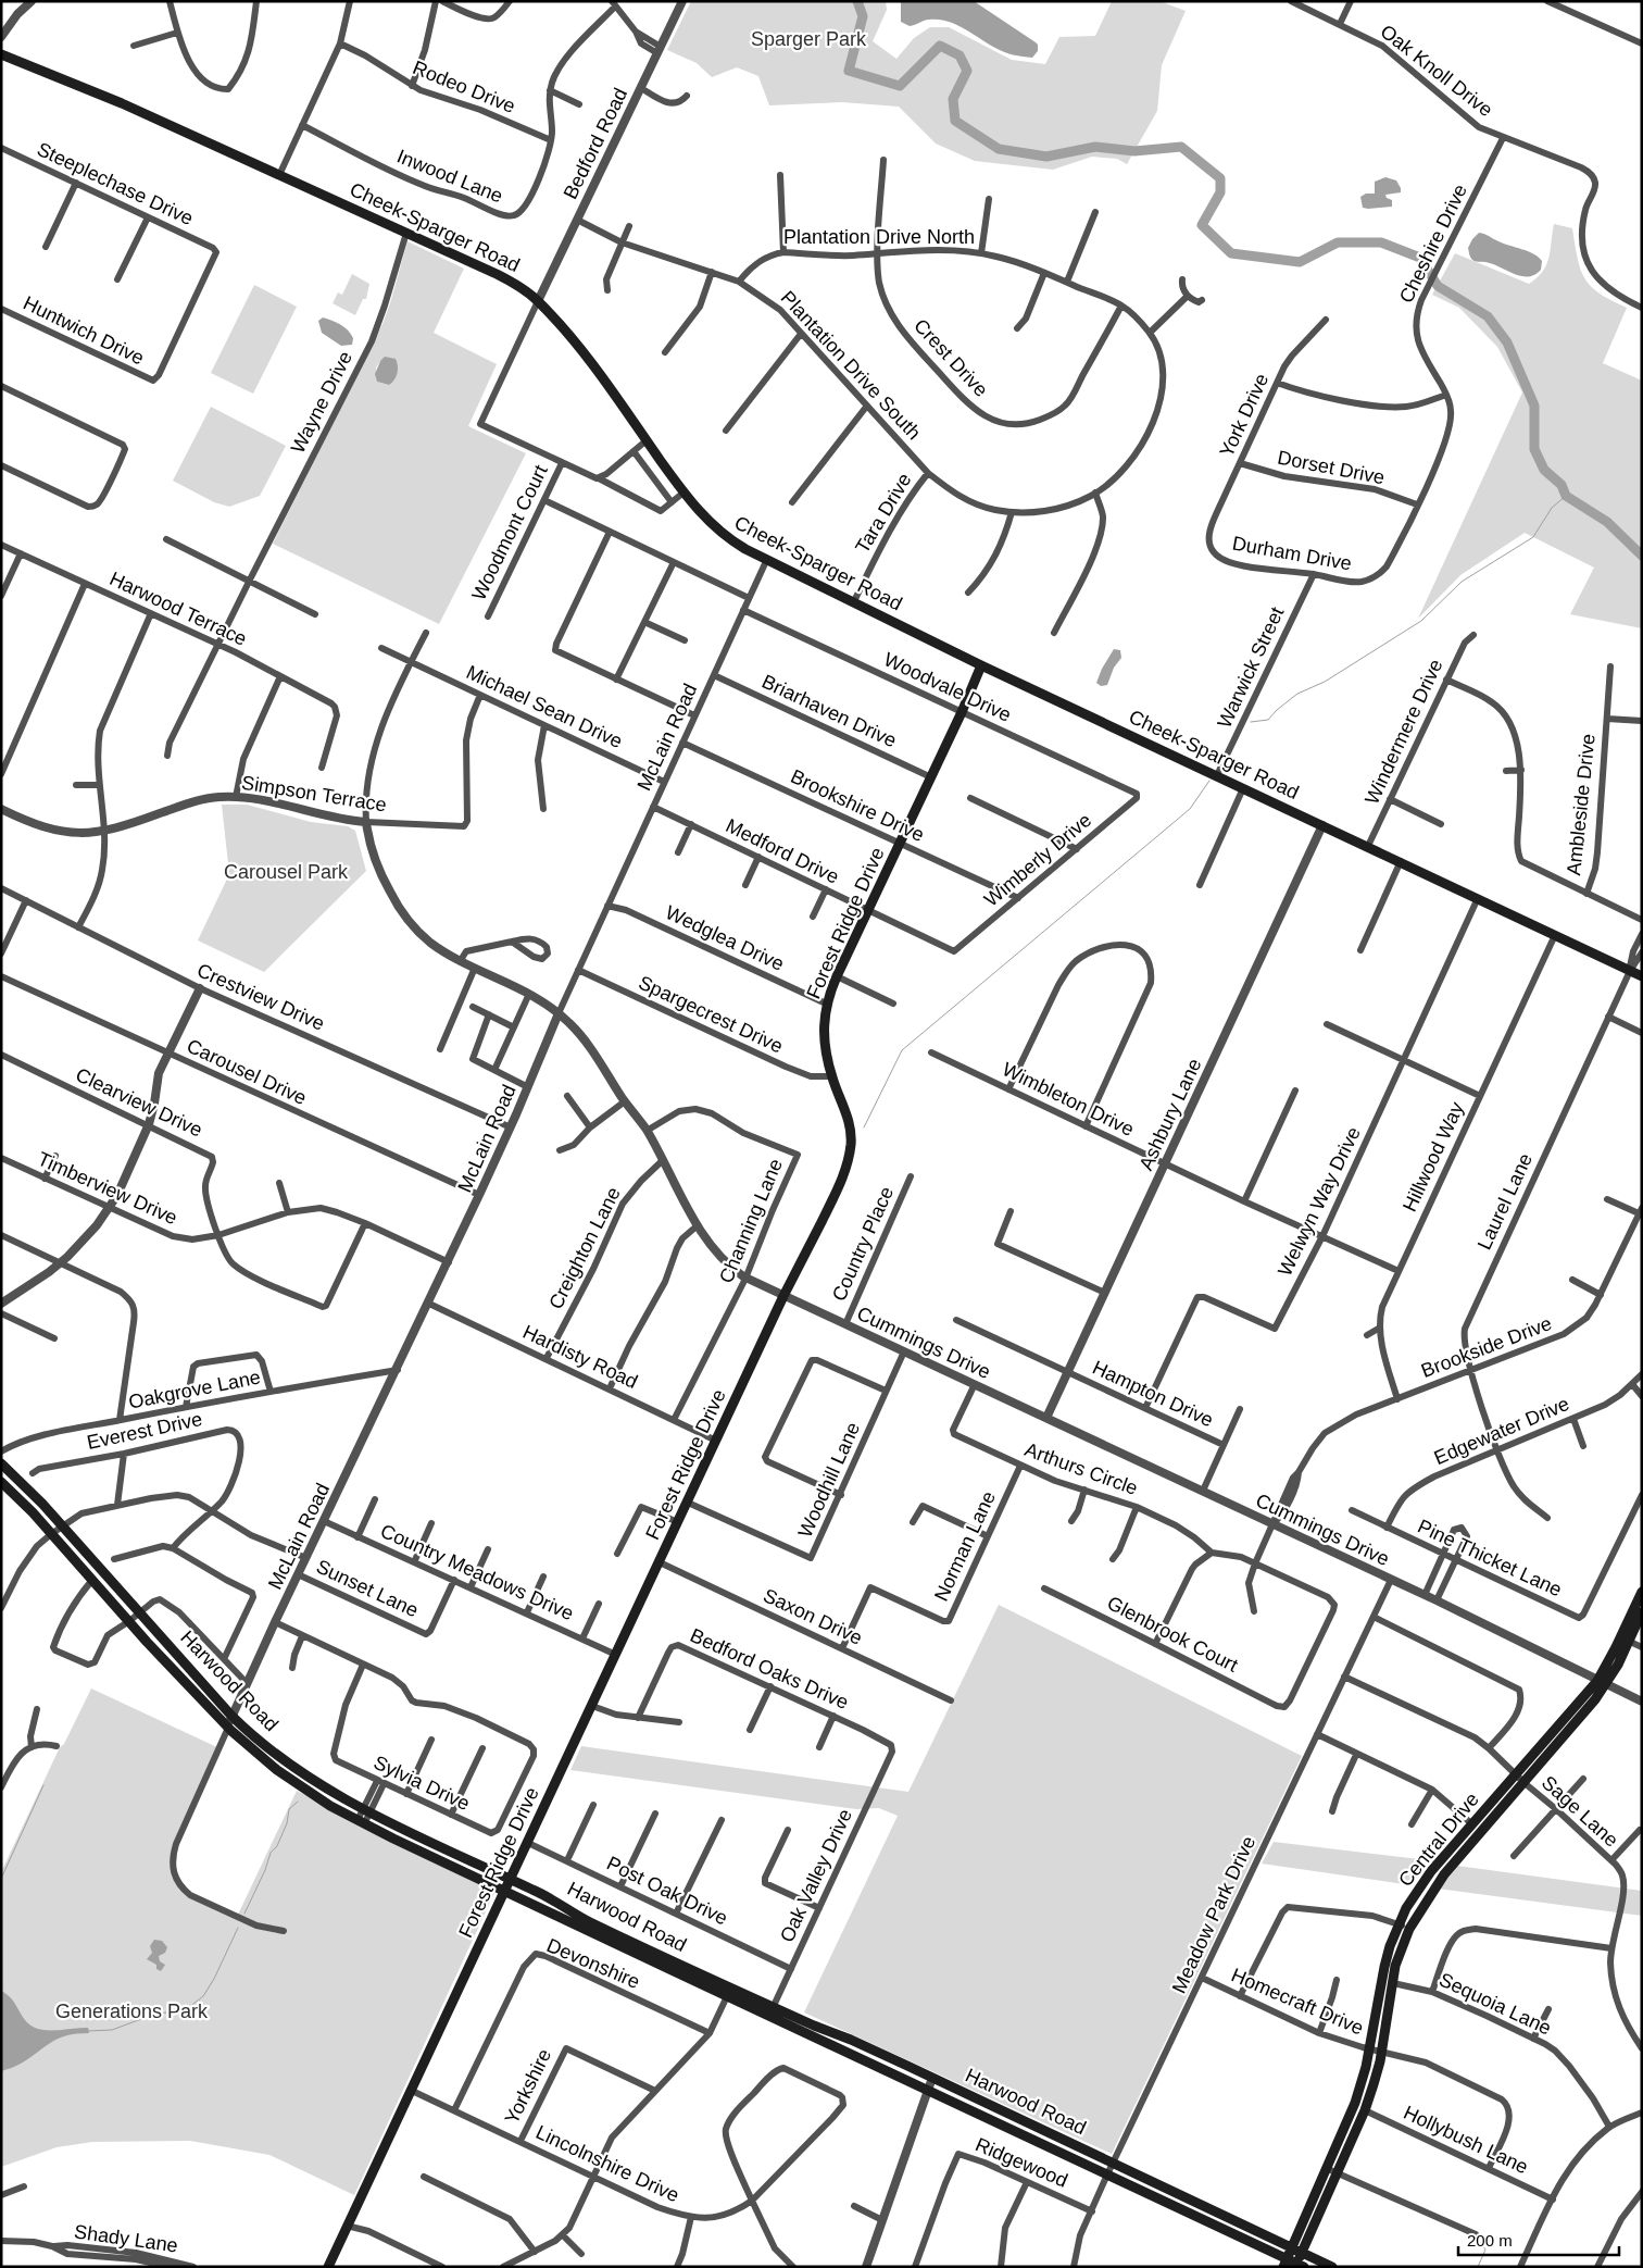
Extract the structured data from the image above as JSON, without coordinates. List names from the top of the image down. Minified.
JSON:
{"streets":{"main road":["Cheek-Sparger Road","Forest Ridge Drive","Harwood Road","Central Drive"],"street":["Oak Knoll Drive","Rodeo Drive","Bedford Road","Inwood Lane","Steeplechase Drive","Plantation Drive North","Cheshire Drive","Huntwich Drive","Crest Drive","Plantation Drive South","Wayne Drive","York Drive","Dorset Drive","Tara Drive","Woodmont Court","Durham Drive","Harwood Terrace","Warwick Street","Woodvale Drive","Michael Sean Drive","Briarhaven Drive","Windermere Drive","McLain Road","Simpson Terrace","Ambleside Drive","Brookshire Drive","Medford Drive","Wimberly Drive","Wedglea Drive","Crestview Drive","Spargecrest Drive","Carousel Drive","Wimbleton Drive","Clearview Drive","Ashbury Lane","Hillwood Way","Timberview Drive","Welwyn Way Drive","Laurel Lane","Channing Lane","Country Place","Creighton Lane","Cummings Drive","Brookside Drive","Hardisty Road","Oakgrove Lane","Hampton Drive","Everest Drive","Edgewater Drive","Arthurs Circle","Woodhill Lane","Norman Lane","Pine Thicket Lane","Country Meadows Drive","Sunset Lane","Saxon Drive","Glenbrook Court","Bedford Oaks Drive","Sylvia Drive","Sage Lane","Oak Valley Drive","Post Oak Drive","Meadow Park Drive","Devonshire","Homecraft Drive","Sequoia Lane","Yorkshire","Hollybush Lane","Ridgewood","Lincolnshire Drive","Shady Lane"]},"crossings":[["Oak Knoll Drive","Cheshire Drive"],["Rodeo Drive","Inwood Lane"],["Bedford Road","Cheek-Sparger Road"],["Bedford Road","Plantation Drive South"],["Steeplechase Drive","Huntwich Drive"],["Cheek-Sparger Road","Wayne Drive"],["Cheek-Sparger Road","Tara Drive"],["Cheek-Sparger Road","Warwick Street"],["Cheek-Sparger Road","Windermere Drive"],["Cheek-Sparger Road","McLain Road"],["Cheek-Sparger Road","Forest Ridge Drive"],["Cheek-Sparger Road","Ashbury Lane"],["Cheek-Sparger Road","Hillwood Way"],["Cheek-Sparger Road","Welwyn Way Drive"],["Cheek-Sparger Road","Laurel Lane"],["Plantation Drive North","Crest Drive"],["Plantation Drive North","Plantation Drive South"],["Cheshire Drive","Dorset Drive"],["Cheshire Drive","Durham Drive"],["Plantation Drive South","Tara Drive"],["Wayne Drive","Harwood Terrace"],["York Drive","Dorset Drive"],["York Drive","Durham Drive"],["Durham Drive","Warwick Street"],["Woodvale Drive","McLain Road"],["Woodvale Drive","Wimberly Drive"],["Woodvale Drive","Forest Ridge Drive"],["Michael Sean Drive","McLain Road"],["Michael Sean Drive","Simpson Terrace"],["Briarhaven Drive","McLain Road"],["Briarhaven Drive","Forest Ridge Drive"],["McLain Road","Brookshire Drive"],["McLain Road","Medford Drive"],["McLain Road","Wedglea Drive"],["McLain Road","Crestview Drive"],["McLain Road","Spargecrest Drive"],["McLain Road","Carousel Drive"],["McLain Road","Timberview Drive"],["McLain Road","Cummings Drive"],["McLain Road","Hardisty Road"],["McLain Road","Oakgrove Lane"],["McLain Road","Country Meadows Drive"],["McLain Road","Sunset Lane"],["McLain Road","Harwood Road"],["Simpson Terrace","Cummings Drive"],["Brookshire Drive","Wimberly Drive"],["Brookshire Drive","Forest Ridge Drive"],["Medford Drive","Wimberly Drive"],["Medford Drive","Forest Ridge Drive"],["Forest Ridge Drive","Wedglea Drive"],["Forest Ridge Drive","Spargecrest Drive"],["Forest Ridge Drive","Cummings Drive"],["Forest Ridge Drive","Hardisty Road"],["Forest Ridge Drive","Woodhill Lane"],["Forest Ridge Drive","Country Meadows Drive"],["Forest Ridge Drive","Saxon Drive"],["Forest Ridge Drive","Harwood Road"],["Forest Ridge Drive","Post Oak Drive"],["Forest Ridge Drive","Lincolnshire Drive"],["Wimbleton Drive","Ashbury Lane"],["Wimbleton Drive","Hillwood Way"],["Wimbleton Drive","Welwyn Way Drive"],["Clearview Drive","Timberview Drive"],["Ashbury Lane","Cummings Drive"],["Ashbury Lane","Hampton Drive"],["Hillwood Way","Brookside Drive"],["Welwyn Way Drive","Hampton Drive"],["Laurel Lane","Brookside Drive"],["Laurel Lane","Edgewater Drive"],["Channing Lane","Cummings Drive"],["Channing Lane","Hardisty Road"],["Country Place","Cummings Drive"],["Creighton Lane","Cummings Drive"],["Creighton Lane","Hardisty Road"],["Cummings Drive","Brookside Drive"],["Cummings Drive","Arthurs Circle"],["Cummings Drive","Woodhill Lane"],["Cummings Drive","Central Drive"],["Cummings Drive","Meadow Park Drive"],["Brookside Drive","Glenbrook Court"],["Edgewater Drive","Pine Thicket Lane"],["Arthurs Circle","Norman Lane"],["Norman Lane","Saxon Drive"],["Country Meadows Drive","Sunset Lane"],["Bedford Oaks Drive","Oak Valley Drive"],["Harwood Road","Central Drive"],["Harwood Road","Oak Valley Drive"],["Harwood Road","Meadow Park Drive"],["Sage Lane","Central Drive"],["Sage Lane","Meadow Park Drive"],["Central Drive","Homecraft Drive"],["Central Drive","Sequoia Lane"],["Central Drive","Hollybush Lane"],["Oak Valley Drive","Post Oak Drive"],["Meadow Park Drive","Homecraft Drive"],["Meadow Park Drive","Ridgewood"],["Devonshire","Lincolnshire Drive"],["Homecraft Drive","Hollybush Lane"],["Yorkshire","Lincolnshire Drive"]],"parks":["Sparger Park","Carousel Park","Generations Park"],"scale_bar":"200 m"}
